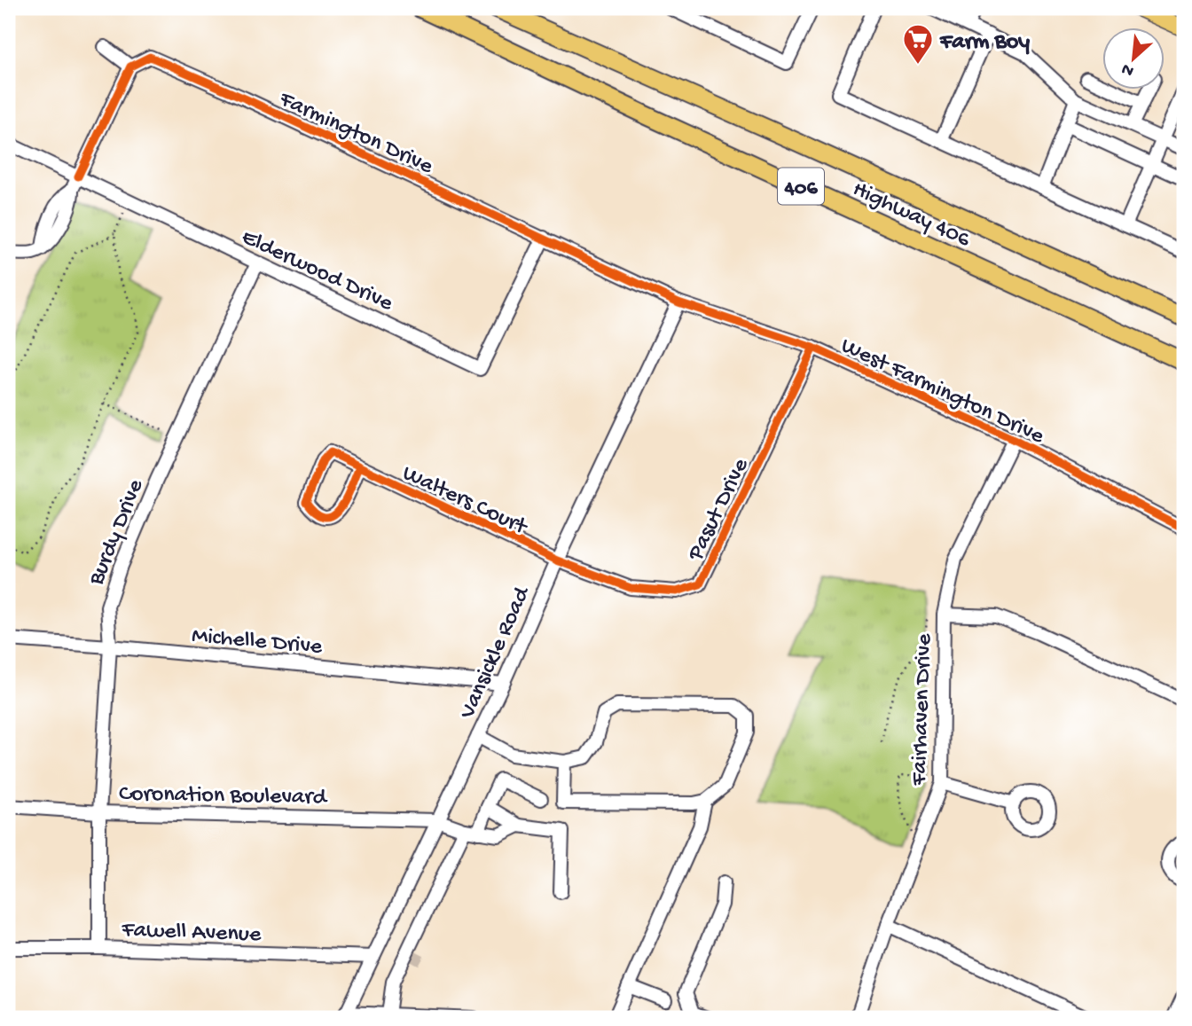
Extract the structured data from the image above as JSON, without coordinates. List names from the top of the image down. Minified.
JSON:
{"streets":{"highway":["406","Highway 406"],"street":["Farmington Drive","Elderwood Drive","West Farmington Drive","Walters Court","Pasut Drive","Burdy Drive","Michelle Drive","Vansickle Road","Fairhaven Drive","Coronation Boulevard","Fawell Avenue"]},"crossings":[["Farmington Drive","Elderwood Drive"],["Farmington Drive","West Farmington Drive"],["Farmington Drive","Vansickle Road"],["Elderwood Drive","Burdy Drive"],["West Farmington Drive","Pasut Drive"],["West Farmington Drive","Vansickle Road"],["West Farmington Drive","Fairhaven Drive"],["Walters Court","Pasut Drive"],["Walters Court","Vansickle Road"],["Pasut Drive","Vansickle Road"],["Burdy Drive","Michelle Drive"],["Burdy Drive","Coronation Boulevard"],["Burdy Drive","Fawell Avenue"],["Michelle Drive","Vansickle Road"],["Vansickle Road","Coronation Boulevard"],["Vansickle Road","Fawell Avenue"]],"places":{"supermarket":["Farm Boy"]},"north":"bottom left"}
